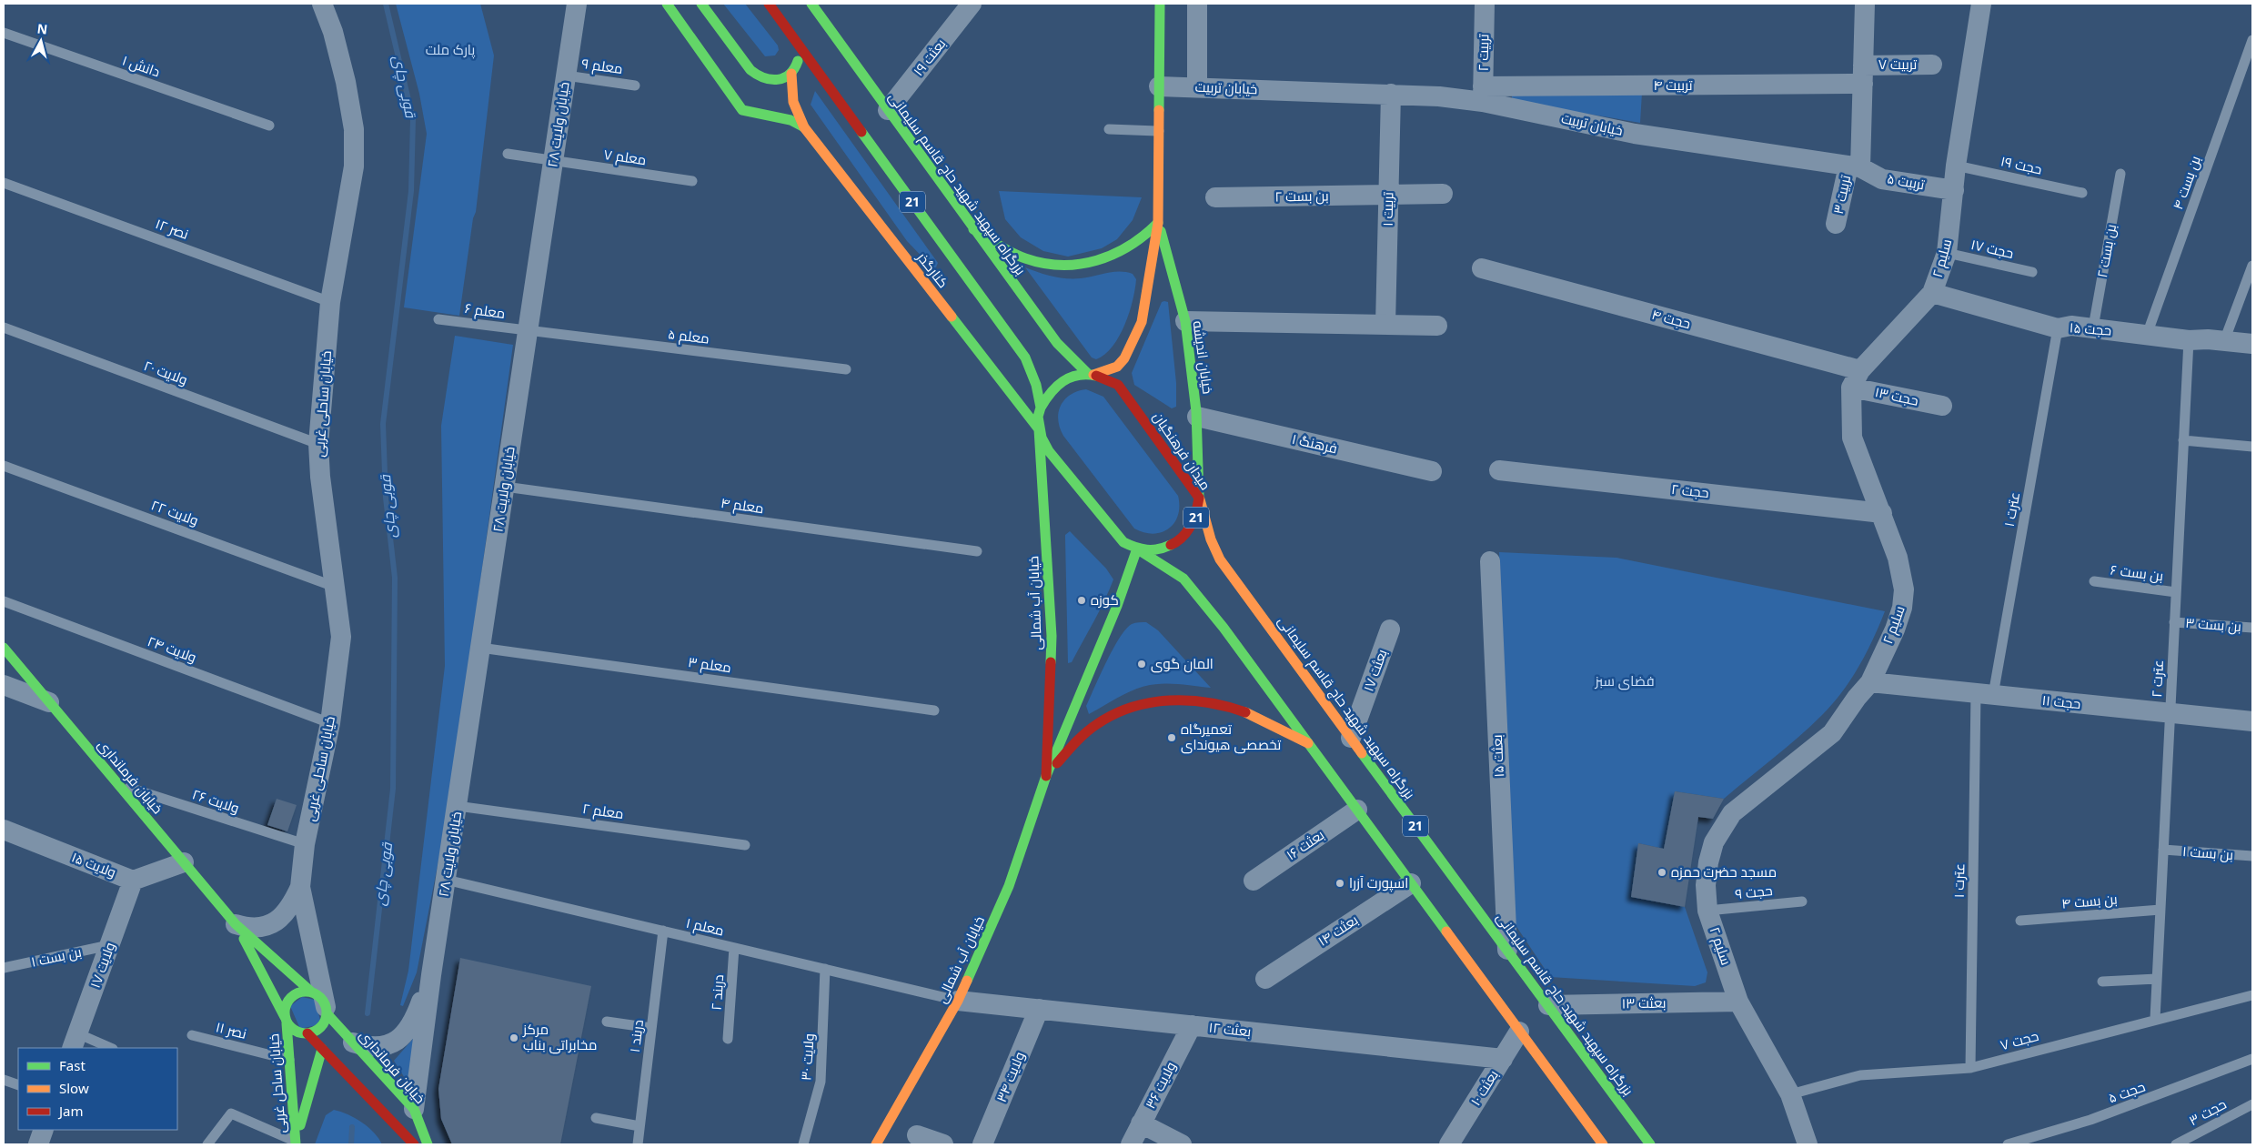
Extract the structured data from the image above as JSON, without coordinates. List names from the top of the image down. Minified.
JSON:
{"streets":{"main road":["بزرگراه سپهبد شهید حاج قاسم سلیمانی","21","کنارگذر","خیابان اندیشه","میدان فرهنگیان","خیابان آب شمالی","خیابان فرمانداری","خیابان ساحل غربی"],"street":["تربیت ۲","بعثت ۱۹","تربیت ۷","تربیت ۴","خیابان تربیت","خیابان ولایت ۲۸","تربیت ۵","تربیت ۳","بن بست ۲","تربیت ۱","سلیم ۲","حجت ۴","حجت ۱۵","حجت ۱۳","خیابان ساحلی غربی","فرهنگ ۱","حجت ۲","بعثت ۱۷","حجت ۱۱","بعثت ۱۵","بعثت ۱۶","ولایت ۱۵","بعثت ۱۴","ولایت ۱۷","بعثت ۱۳","بعثت ۱۲","ولایت ۳۴","ولایت ۳۶","بعثت ۱۰"],"lane":["دانش ۱","معلم ۹","معلم ۷","حجت ۱۹","بن بست ۴","نصر ۱۲","حجت ۱۷","معلم ۶","معلم ۵","ولایت ۲۰","معلم ۴","عترت ۱","ولایت ۲۲","بن بست ۶","بن بست ۳","ولایت ۲۴","معلم ۳","عترت ۲","ولایت ۲۶","معلم ۲","بن بست ۱","حجت ۹","معلم ۱","دربند ۲","نصر ۱۱","دربند ۱","حجت ۷","ولایت ۳۰","حجت ۵","حجت ۳"]},"crossings":[["تربیت ۲","تربیت ۴"],["تربیت ۲","خیابان تربیت"],["بعثت ۱۹","بزرگراه سپهبد شهید حاج قاسم سلیمانی"],["تربیت ۷","تربیت ۴"],["معلم ۹","خیابان ولایت ۲۸"],["تربیت ۴","خیابان تربیت"],["خیابان تربیت","تربیت ۵"],["خیابان تربیت","تربیت ۳"],["خیابان تربیت","تربیت ۱"],["خیابان تربیت","خیابان اندیشه"],["خیابان ولایت ۲۸","معلم ۷"],["خیابان ولایت ۲۸","معلم ۶"],["خیابان ولایت ۲۸","معلم ۵"],["خیابان ولایت ۲۸","معلم ۴"],["خیابان ولایت ۲۸","معلم ۳"],["خیابان ولایت ۲۸","خیابان فرمانداری"],["خیابان ولایت ۲۸","معلم ۲"],["خیابان ولایت ۲۸","معلم ۱"],["حجت ۱۹","سلیم ۲"],["تربیت ۵","تربیت ۳"],["تربیت ۵","سلیم ۲"],["بن بست ۴","حجت ۱۵"],["بن بست ۴","عترت ۲"],["بزرگراه سپهبد شهید حاج قاسم سلیمانی","21"],["بزرگراه سپهبد شهید حاج قاسم سلیمانی","خیابان اندیشه"],["بزرگراه سپهبد شهید حاج قاسم سلیمانی","میدان فرهنگیان"],["بزرگراه سپهبد شهید حاج قاسم سلیمانی","بعثت ۱۷"],["بزرگراه سپهبد شهید حاج قاسم سلیمانی","بعثت ۱۵"],["بزرگراه سپهبد شهید حاج قاسم سلیمانی","بعثت ۱۳"],["بن بست ۲","تربیت ۱"],["بن بست ۲","حجت ۱۵"],["21","کنارگذر"],["21","خیابان اندیشه"],["21","میدان فرهنگیان"],["21","خیابان آب شمالی"],["21","بعثت ۱۶"],["21","بعثت ۱۴"],["21","بعثت ۱۰"],["نصر ۱۲","خیابان ساحلی غربی"],["حجت ۱۷","سلیم ۲"],["سلیم ۲","حجت ۴"],["سلیم ۲","حجت ۱۵"],["سلیم ۲","حجت ۱۳"],["سلیم ۲","حجت ۲"],["سلیم ۲","حجت ۱۱"],["سلیم ۲","حجت ۹"],["سلیم ۲","بعثت ۱۳"],["سلیم ۲","حجت ۷"],["کنارگذر","خیابان آب شمالی"],["معلم ۶","معلم ۵"],["حجت ۴","حجت ۱۳"],["حجت ۱۵","عترت ۱"],["حجت ۱۵","عترت ۲"],["خیابان اندیشه","فرهنگ ۱"],["خیابان اندیشه","میدان فرهنگیان"],["ولایت ۲۰","خیابان ساحلی غربی"],["خیابان ساحلی غربی","ولایت ۲۲"],["خیابان ساحلی غربی","ولایت ۲۴"],["خیابان ساحلی غربی","خیابان فرمانداری"],["خیابان ساحلی غربی","ولایت ۲۶"],["خیابان ساحلی غربی","خیابان ساحل غربی"],["میدان فرهنگیان","خیابان آب شمالی"],["عترت ۱","حجت ۱۱"],["عترت ۱","حجت ۷"],["بن بست ۶","عترت ۲"],["خیابان آب شمالی","معلم ۱"],["خیابان آب شمالی","بعثت ۱۲"],["بن بست ۳","عترت ۲"],["عترت ۲","حجت ۱۱"],["عترت ۲","بن بست ۱"],["عترت ۲","حجت ۷"],["خیابان فرمانداری","ولایت ۲۶"],["خیابان فرمانداری","ولایت ۱۵"],["خیابان فرمانداری","خیابان ساحل غربی"],["بن بست ۱","ولایت ۱۷"],["ولایت ۱۵","ولایت ۱۷"],["معلم ۱","دربند ۲"],["معلم ۱","بعثت ۱۲"],["معلم ۱","دربند ۱"],["معلم ۱","ولایت ۳۰"],["بعثت ۱۲","ولایت ۳۴"],["بعثت ۱۲","ولایت ۳۶"],["بعثت ۱۲","بعثت ۱۰"],["نصر ۱۱","خیابان ساحل غربی"]],"water":["قوبی چای"],"parks":["پارک ملت","فضای سبز"],"places":["کوزه","المان گوی","تعمیرگاه تخصصی هیوندای","مسجد حضرت حمزه","اسپورت آزرا","مرکز مخابراتی بناب"],"legend":["Fast","Slow","Jam"],"north":"top"}
